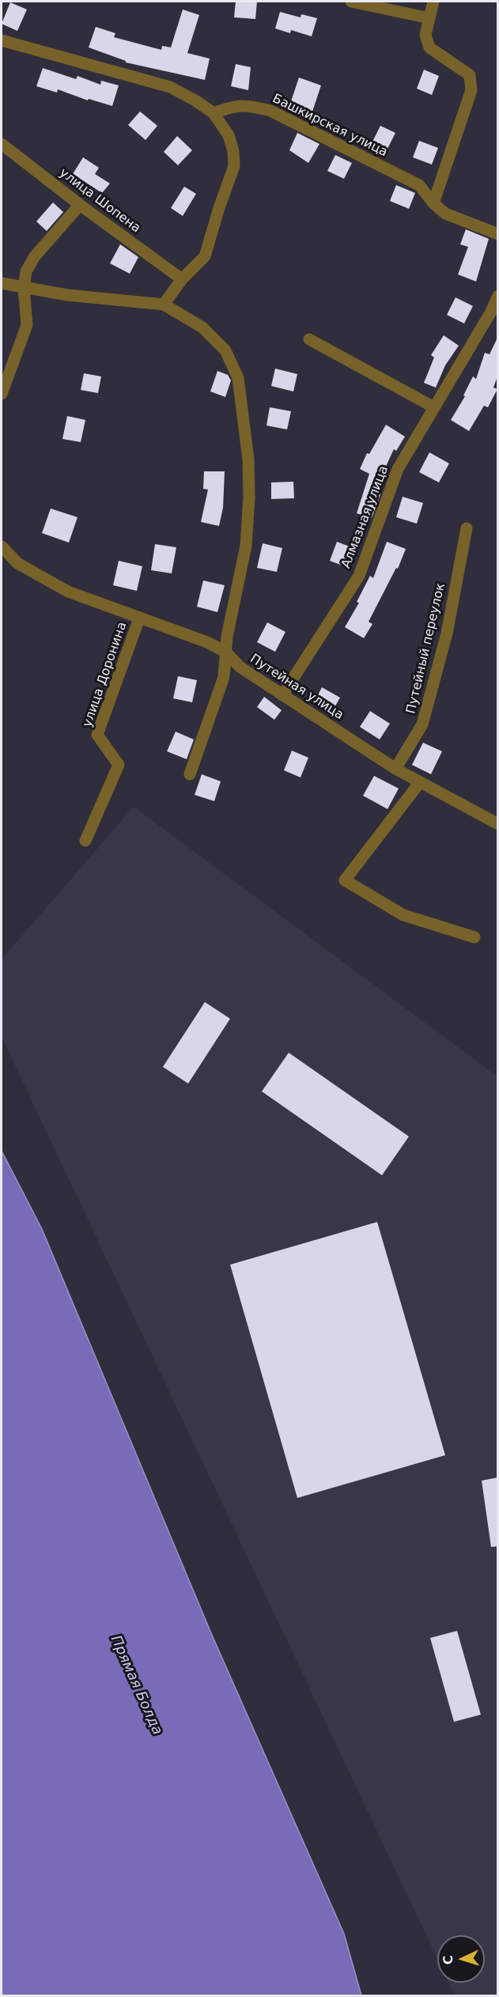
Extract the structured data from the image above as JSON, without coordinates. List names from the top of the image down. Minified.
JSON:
{"streets":{"street":["Башкирская улица","улица Шопена","Алмазная улица","Путейный переулок","улица Доронина","Путейная улица"]},"crossings":[["Алмазная улица","Путейная улица"],["Путейный переулок","Путейная улица"],["улица Доронина","Путейная улица"]],"water":["Прямая Болда"],"north":"left"}
